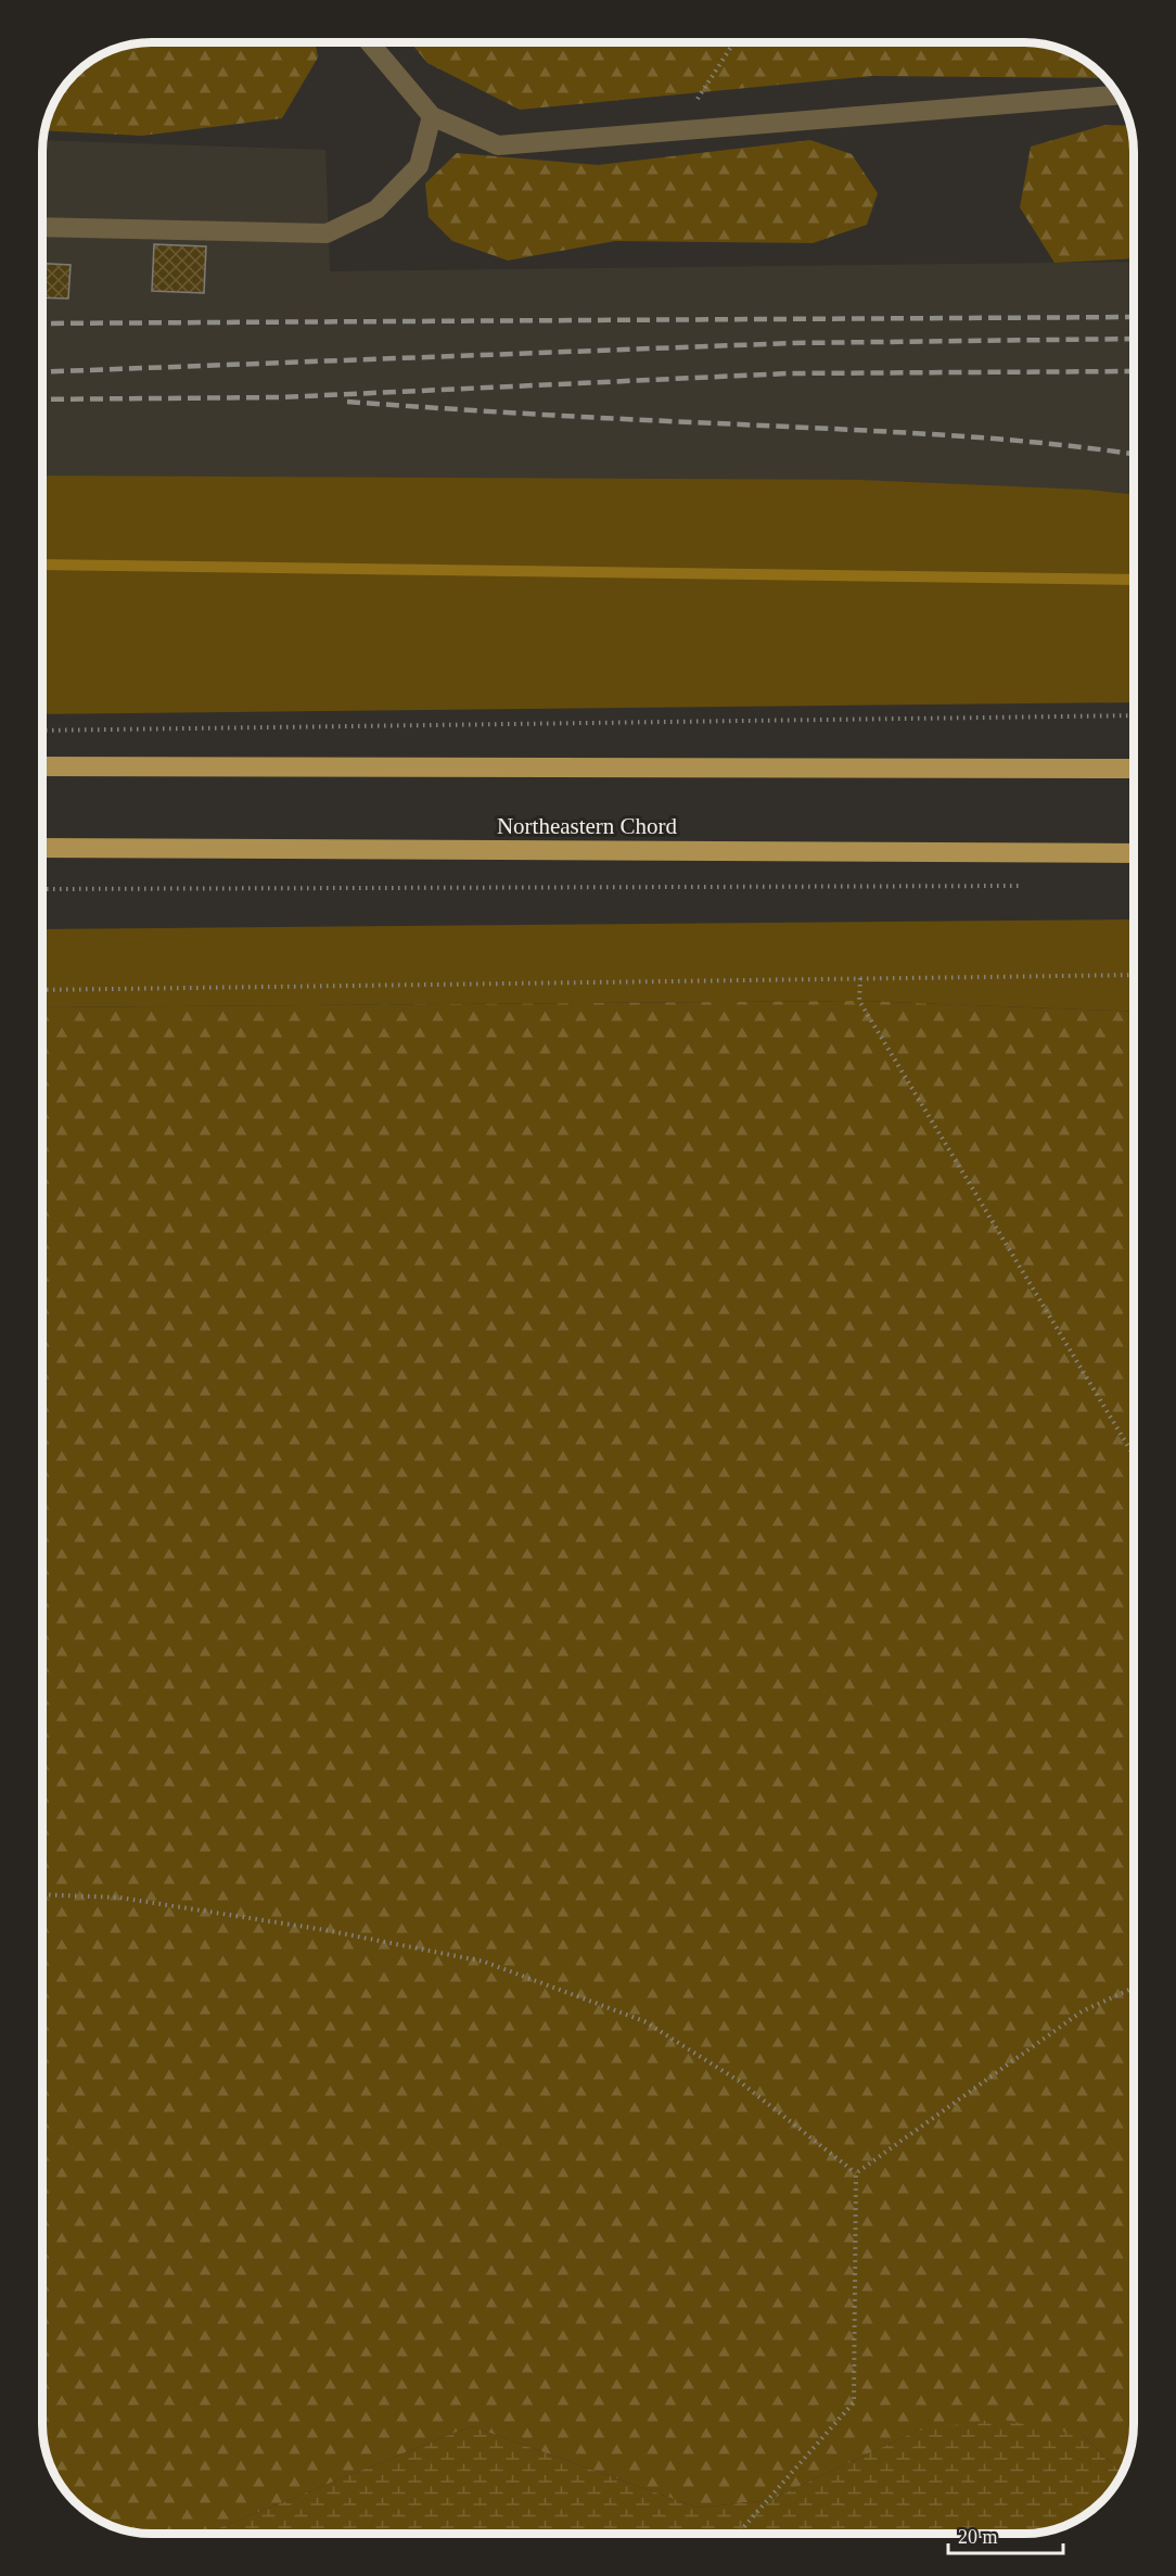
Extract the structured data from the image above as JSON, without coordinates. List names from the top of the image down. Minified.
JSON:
{"streets":{"main road":["Northeastern Chord"]},"scale_bar":"20 m"}
